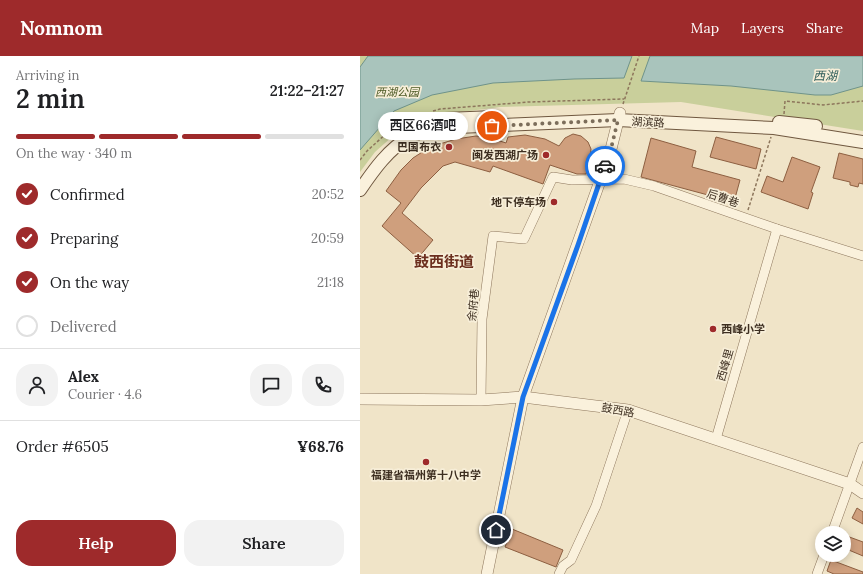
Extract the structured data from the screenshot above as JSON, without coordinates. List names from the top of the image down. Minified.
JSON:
{"streets":{"main road":["湖滨路"],"street":["后曹巷","余府巷","西峰里","鼓西路"]},"crossings":[["后曹巷","余府巷"],["后曹巷","西峰里"],["余府巷","鼓西路"],["西峰里","鼓西路"]],"districts":["鼓西街道"],"water":["西湖"],"parks":["西湖公园"],"places":["西区66酒吧","巴国布衣","闽发西湖广场","地下停车场","西峰小学","福建省福州第十八中学"],"page":{"header":"Nomnom","nav":["Map","Layers","Share"],"heading":["2 min","Arriving in","21:22–21:27"],"panel":["Alex","Courier · 4.6","Order #6505","¥68.76"],"bubble":"西区66酒吧","bar":"On the way · 340 m","list":[["Confirmed","20:52"],["Preparing","20:59"],["On the way","21:18"],"Delivered"],"buttons":["Help","Share"]}}
